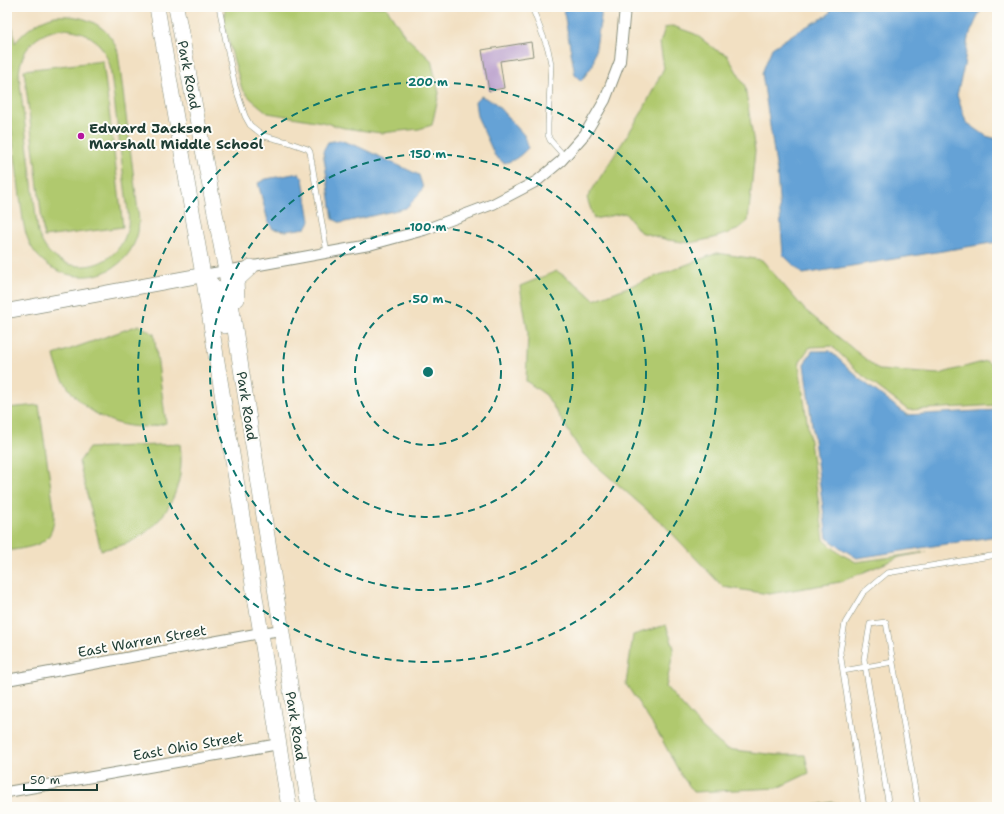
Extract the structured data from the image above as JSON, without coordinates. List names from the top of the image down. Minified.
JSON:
{"streets":{"main road":["Park Road"],"street":["East Warren Street","East Ohio Street"]},"crossings":[["Park Road","East Warren Street"],["Park Road","East Ohio Street"]],"places":["Edward Jackson Marshall Middle School"],"scale_bar":"50 m","rings":["200 m","150 m","100 m","50 m"]}
